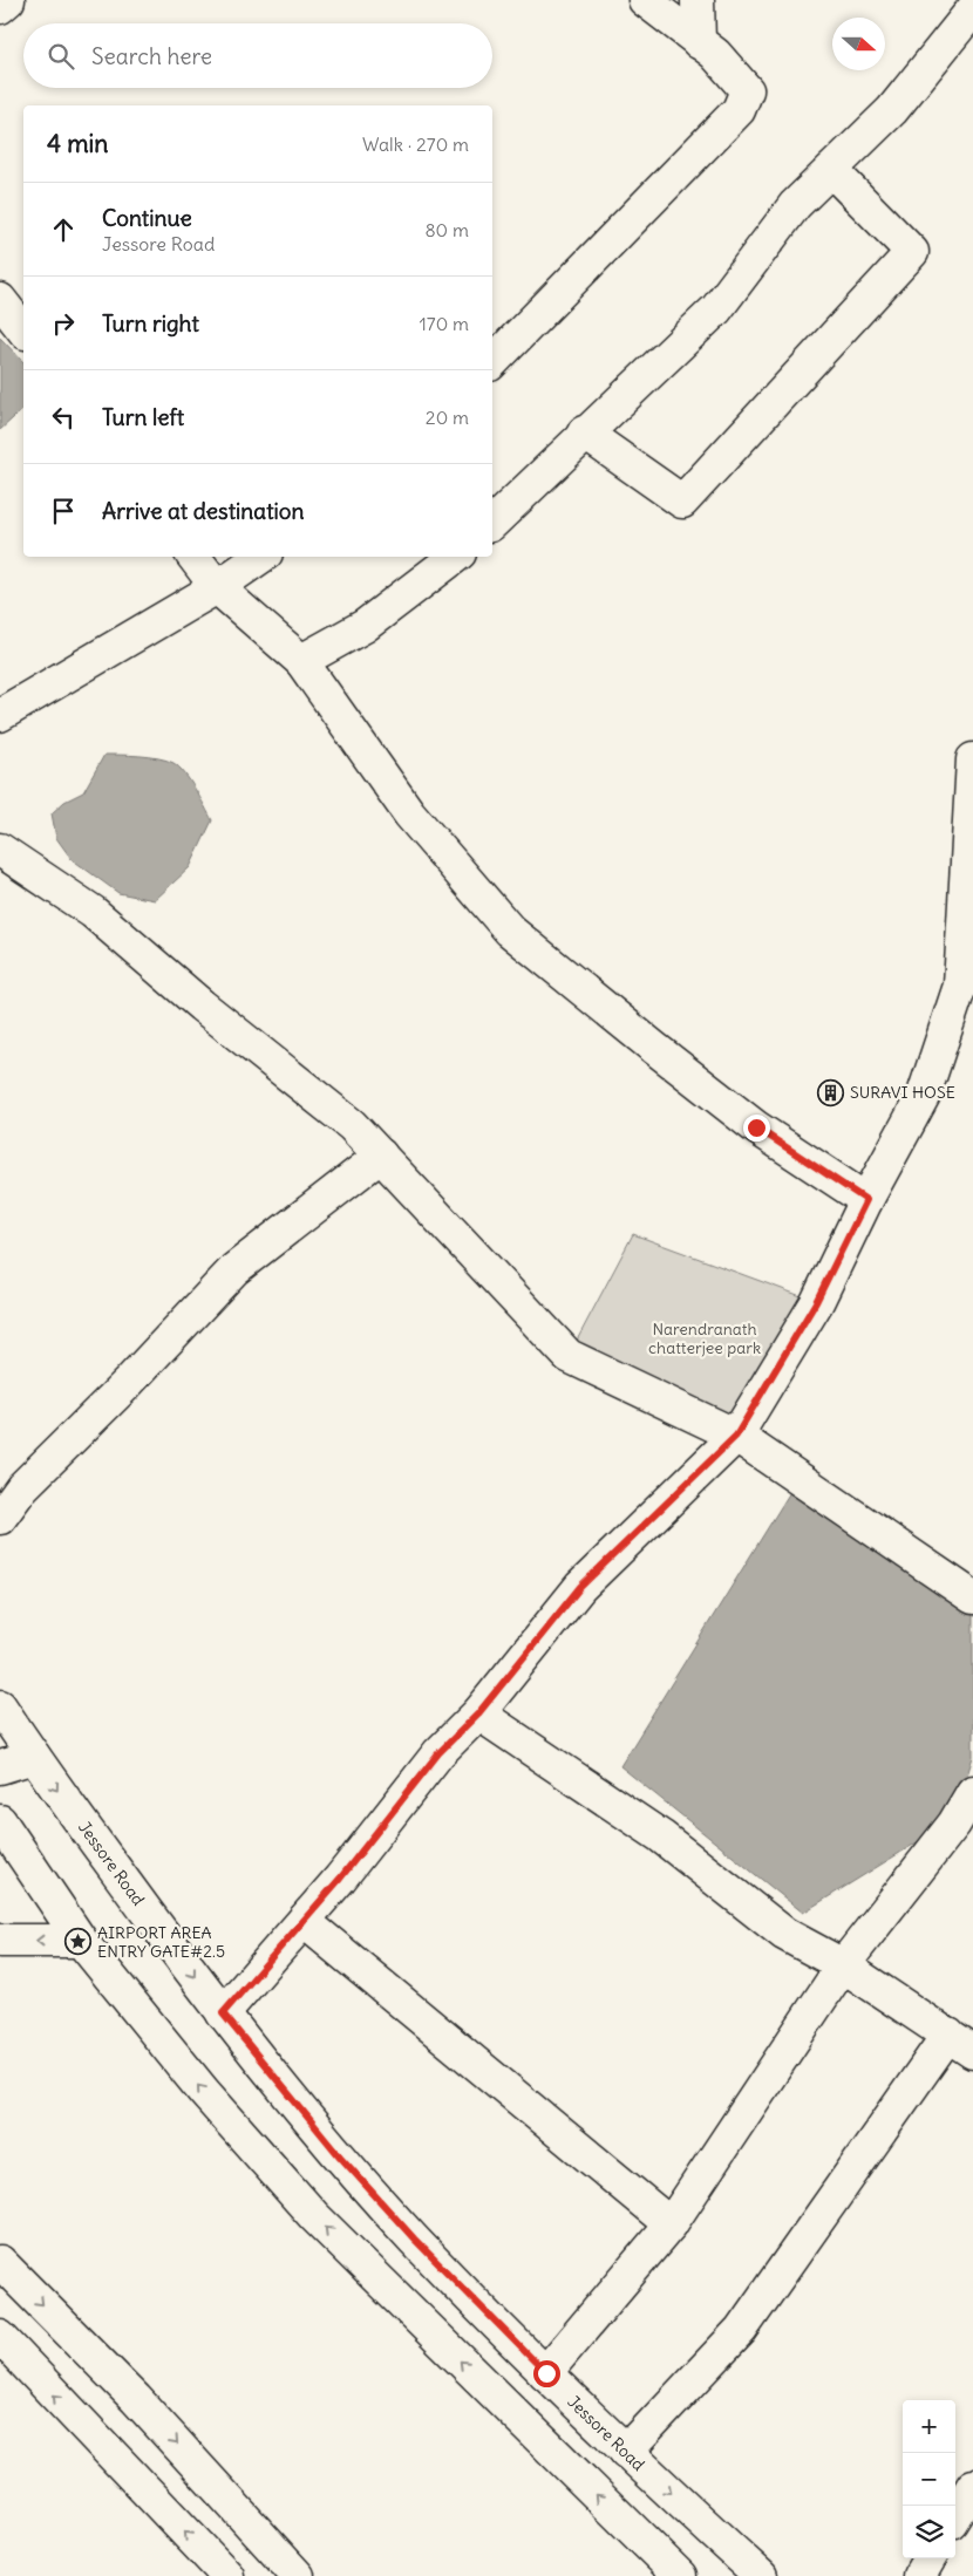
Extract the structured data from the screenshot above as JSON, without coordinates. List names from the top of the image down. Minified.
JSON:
{"streets":{"street":["Jessore Road"]},"parks":["Narendranath chatterjee park"],"places":{"building":["SURAVI HOSE"],"place":["AIRPORT AREA ENTRY GATE#2.5"]},"north":"right","page":{"search":"Search here","heading":["4 min","Walk · 270 m"],"list":[["Continue","Jessore Road","80 m"],["Turn right","170 m"],["Turn left","20 m"],"Arrive at destination"],"map_buttons":["+","−"]}}
